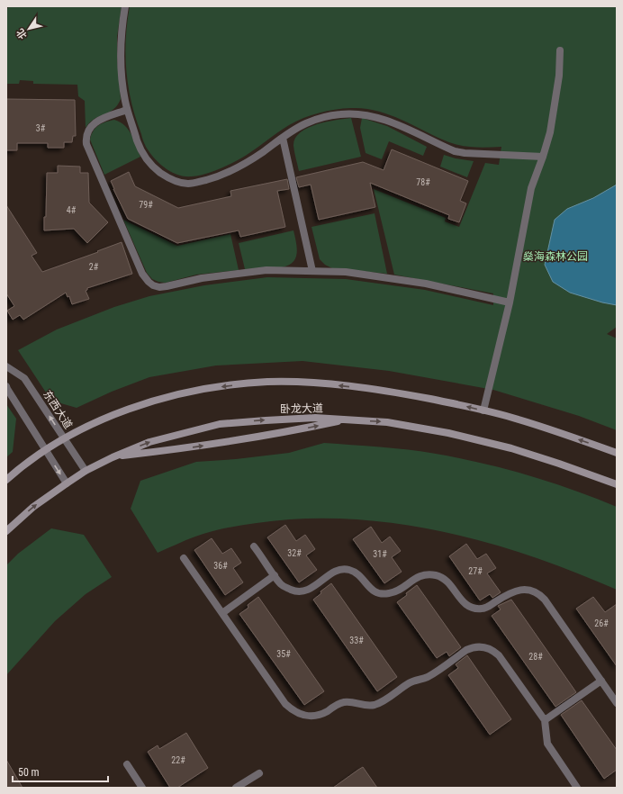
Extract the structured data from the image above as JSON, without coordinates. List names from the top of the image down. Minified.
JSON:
{"streets":{"main road":["卧龙大道"],"street":["东西大道"]},"crossings":[["卧龙大道","东西大道"]],"parks":["燊海森林公园"],"house_numbers":["3#","78#","79#","4#","2#","32#","31#","36#","27#","26#","33#","35#","28#","22#"],"scale_bar":"50 m","north":"bottom left"}
